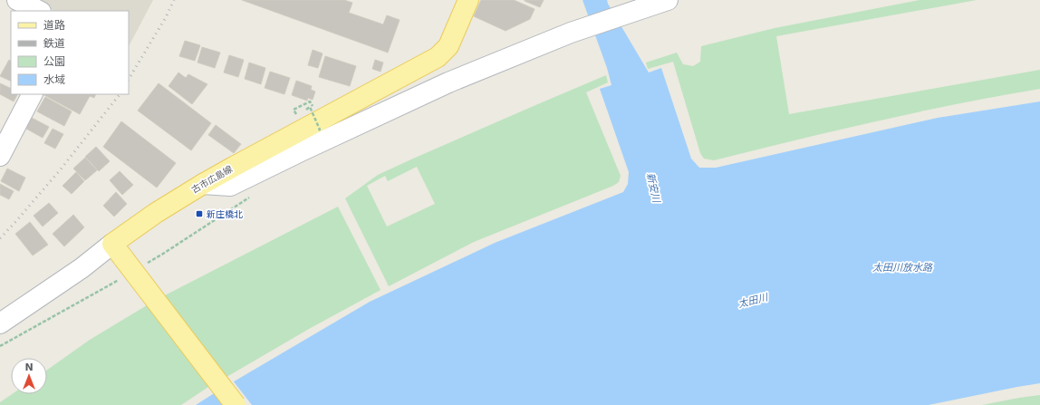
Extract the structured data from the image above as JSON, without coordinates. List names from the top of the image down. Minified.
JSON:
{"streets":{"main road":["古市広島線"]},"water":["新安川","太田川放水路","太田川"],"places":{"transit":["新庄橋北"]},"legend":["道路","鉄道","公園","水域"],"north":"top"}
